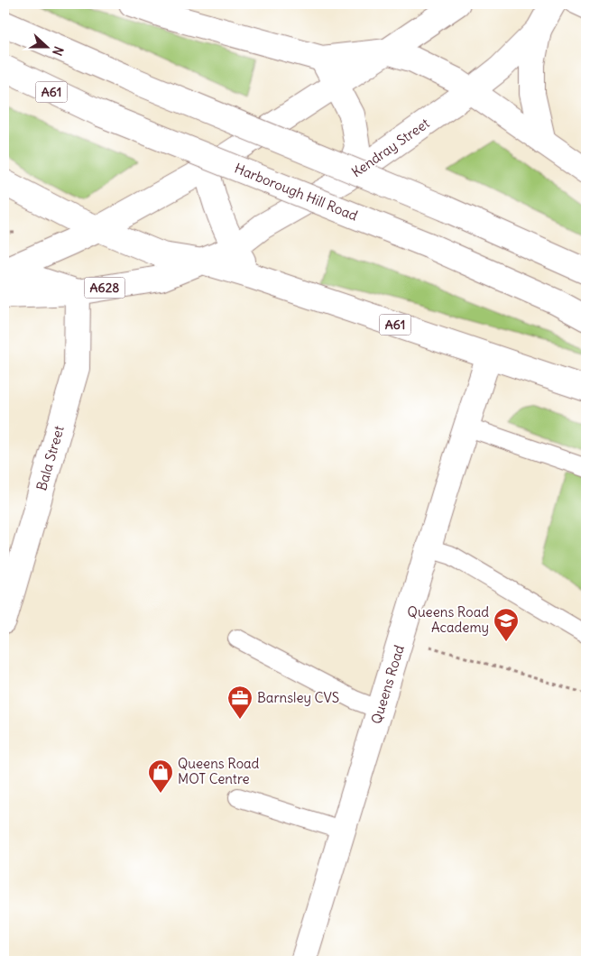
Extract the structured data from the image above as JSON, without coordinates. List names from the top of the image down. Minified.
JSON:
{"streets":{"main road":["A61","Kendray Street","Harborough Hill Road","A628","Bala Street","Queens Road"]},"crossings":[["A61","Kendray Street"],["A61","A628"],["A61","Queens Road"],["Kendray Street","A628"],["A628","Bala Street"]],"places":{"school or university":["Queens Road Academy"],"office":["Barnsley CVS"],"shop":["Queens Road MOT Centre"]},"north":"right"}
